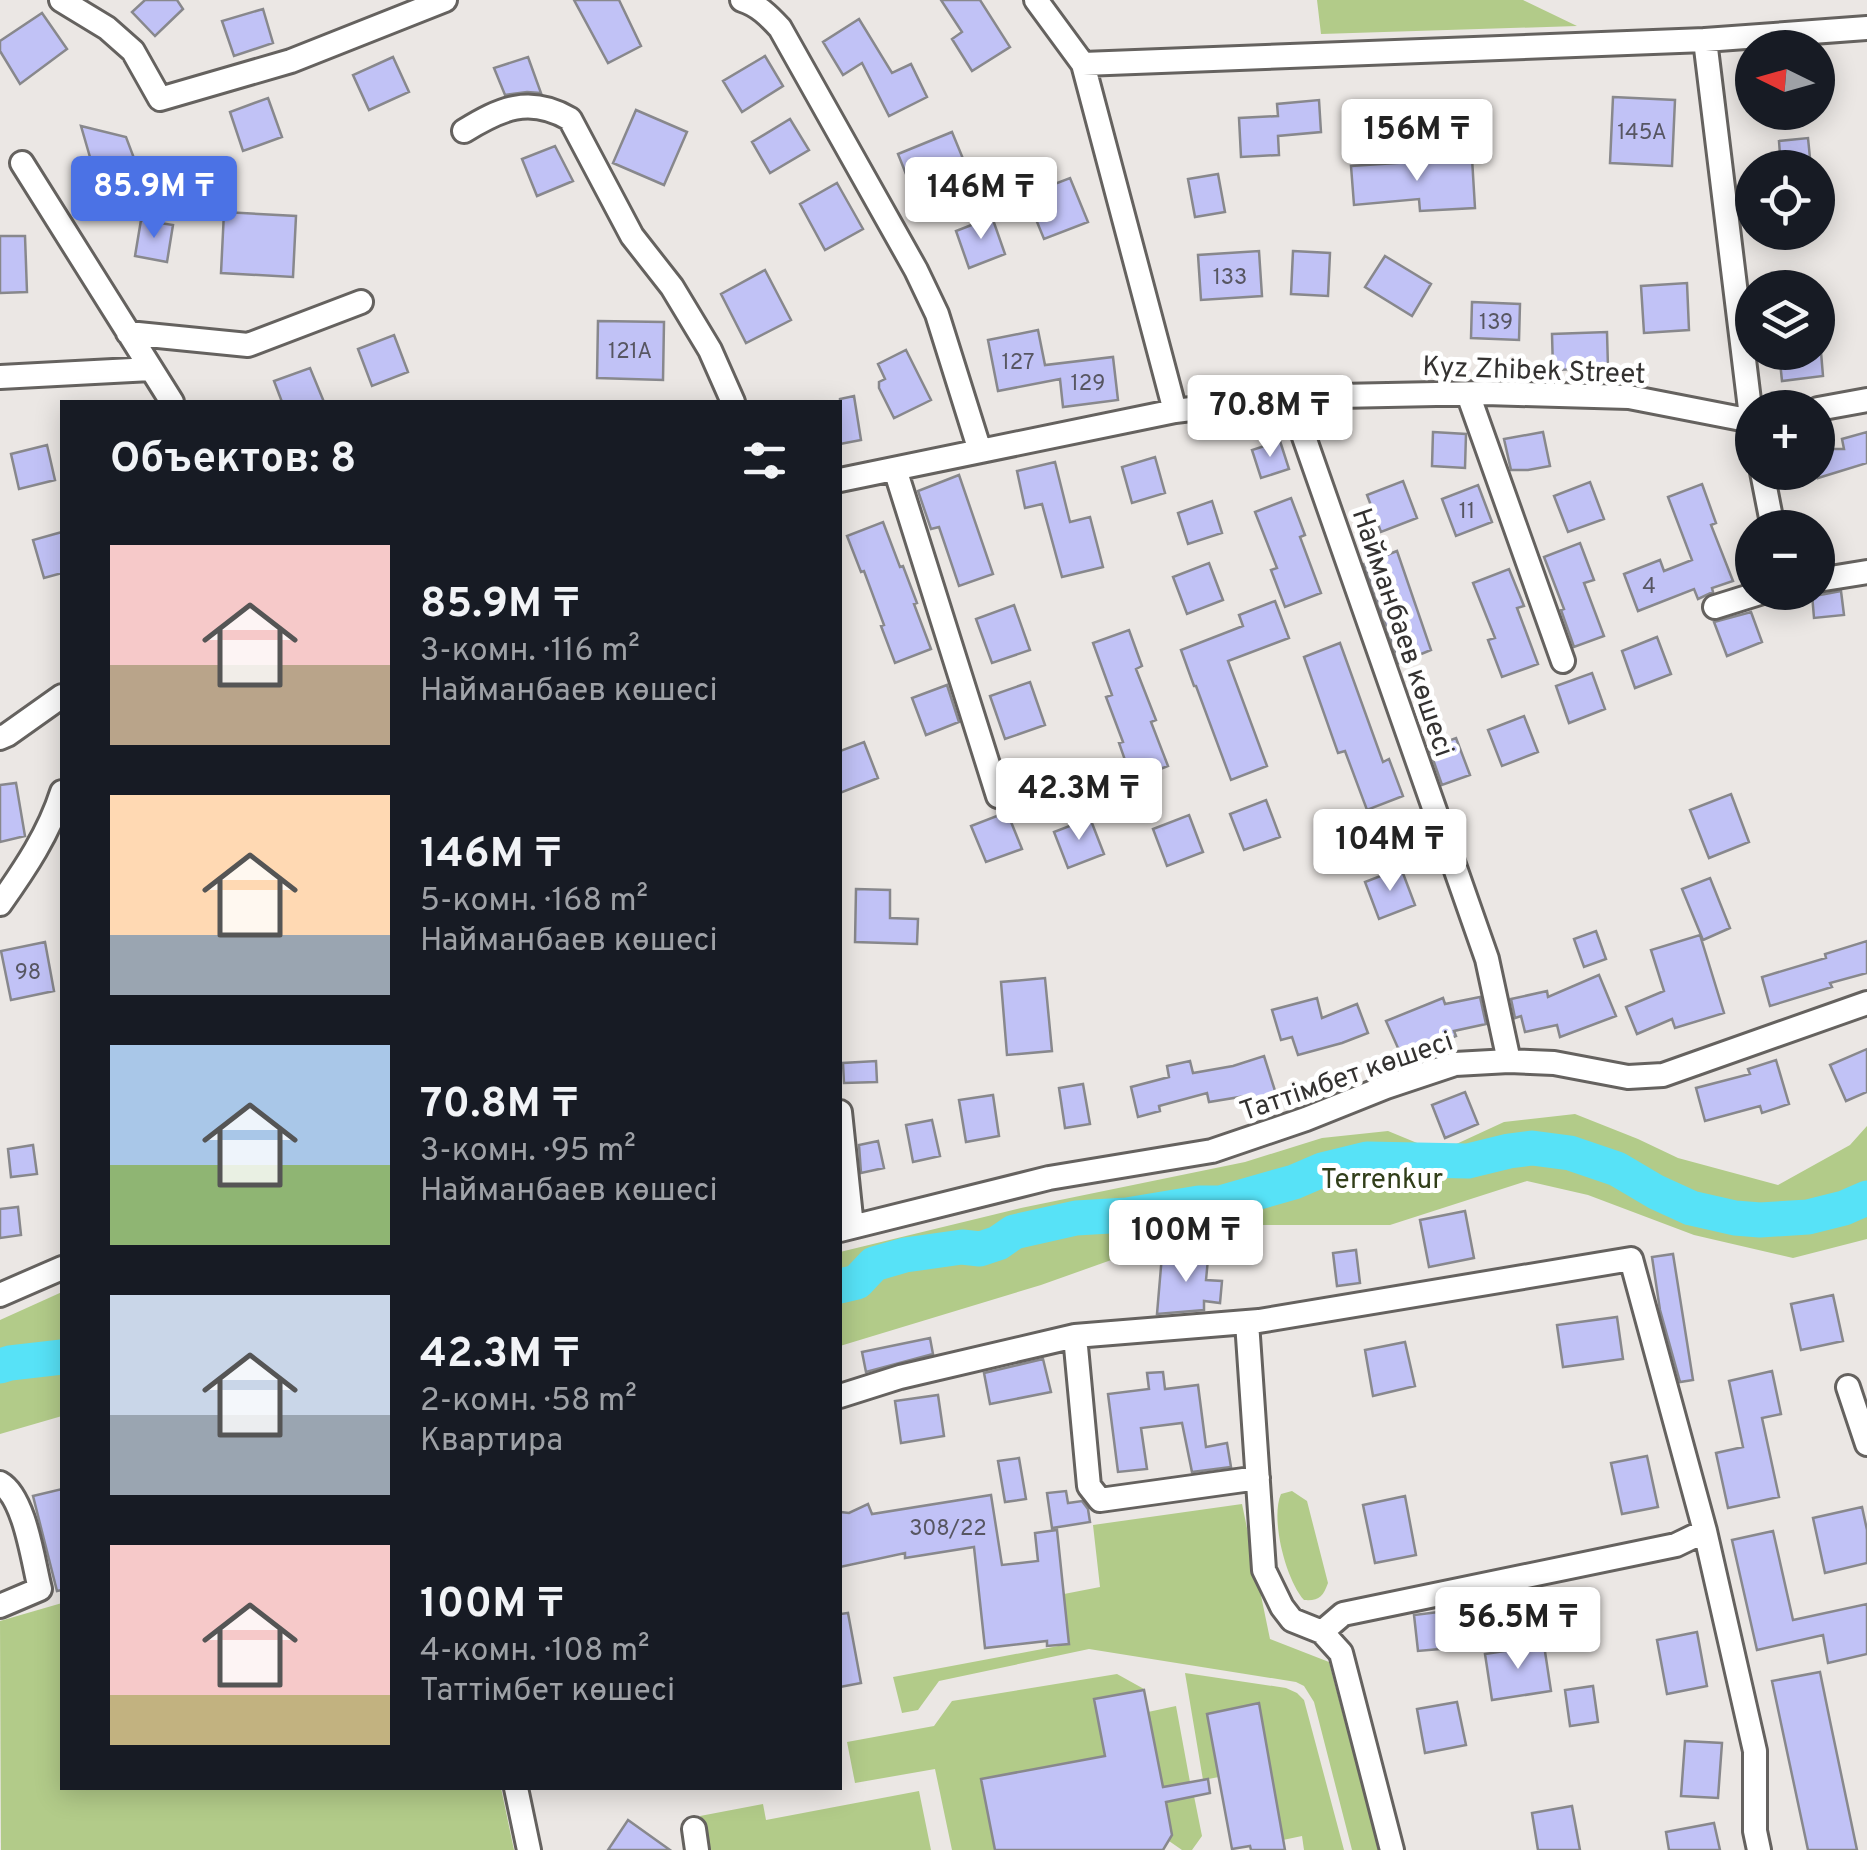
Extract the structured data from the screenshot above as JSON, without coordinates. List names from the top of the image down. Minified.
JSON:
{"streets":{"street":["Kyz Zhibek Street","Найманбаев көшесі","Таттімбет көшесі"]},"crossings":[["Kyz Zhibek Street","Найманбаев көшесі"],["Найманбаев көшесі","Таттімбет көшесі"]],"parks":["Terrenkur"],"house_numbers":["145А","133","139","121А","127","129","11","4","98","308/22"],"north":"left","page":{"map_buttons":["+","−"],"price":["156M ₸","85.9M ₸","146M ₸","70.8M ₸","42.3M ₸","104M ₸","100M ₸","56.5M ₸"],"heading":"Объектов: 8","list":[{"name":"85.9M ₸","note":"3-комн. · 116 m² · Найманбаев көшесі"},{"name":"146M ₸","note":"5-комн. · 168 m² · Найманбаев көшесі"},{"name":"70.8M ₸","note":"3-комн. · 95 m² · Найманбаев көшесі"},{"name":"42.3M ₸","note":"2-комн. · 58 m² · Квартира"},{"name":"100M ₸","note":"4-комн. · 108 m² · Таттімбет көшесі"}]}}
